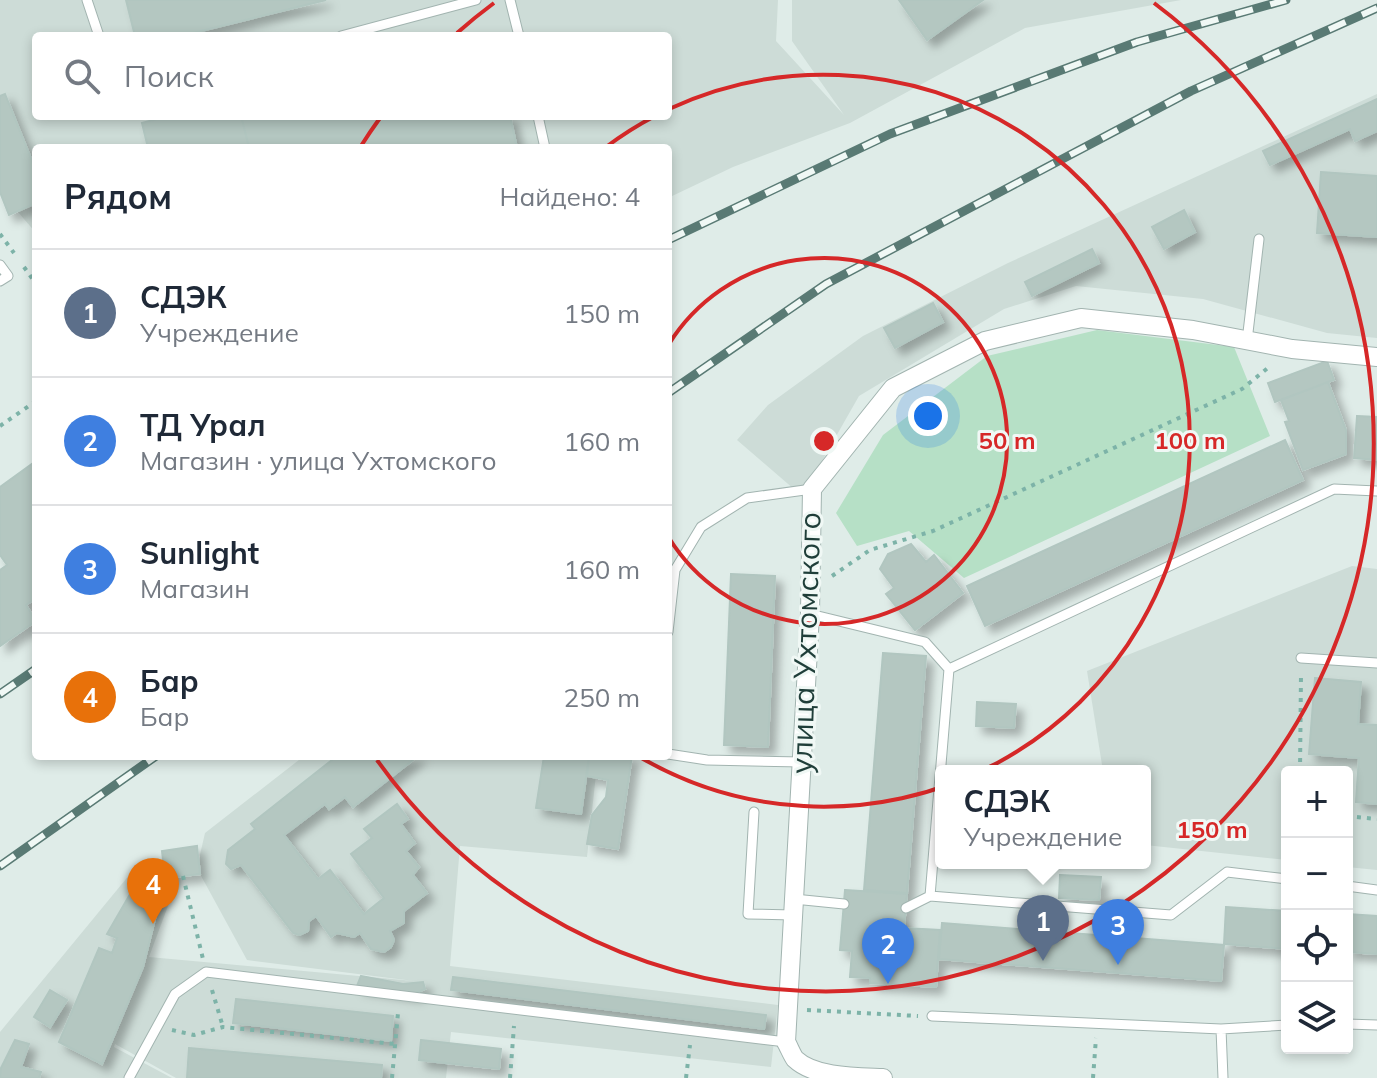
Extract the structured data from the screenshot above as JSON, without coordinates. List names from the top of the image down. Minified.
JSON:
{"streets":{"street":["улица Ухтомского"]},"page":{"search":"Поиск","heading":["Рядом","Найдено: 4"],"list":[{"mark":"1","name":"СДЭК","note":"Учреждение","value":"150 m"},{"mark":"2","name":"ТД Урал","note":"Магазин · улица Ухтомского","value":"160 m"},{"mark":"3","name":"Sunlight","note":"Магазин","value":"160 m"},{"mark":"4","name":"Бар","note":"Бар","value":"250 m"}],"popup":["СДЭК","Учреждение"],"map_buttons":["+","−"],"pins":["4","1","3","2"]},"rings":["50 m","100 m","150 m"]}
